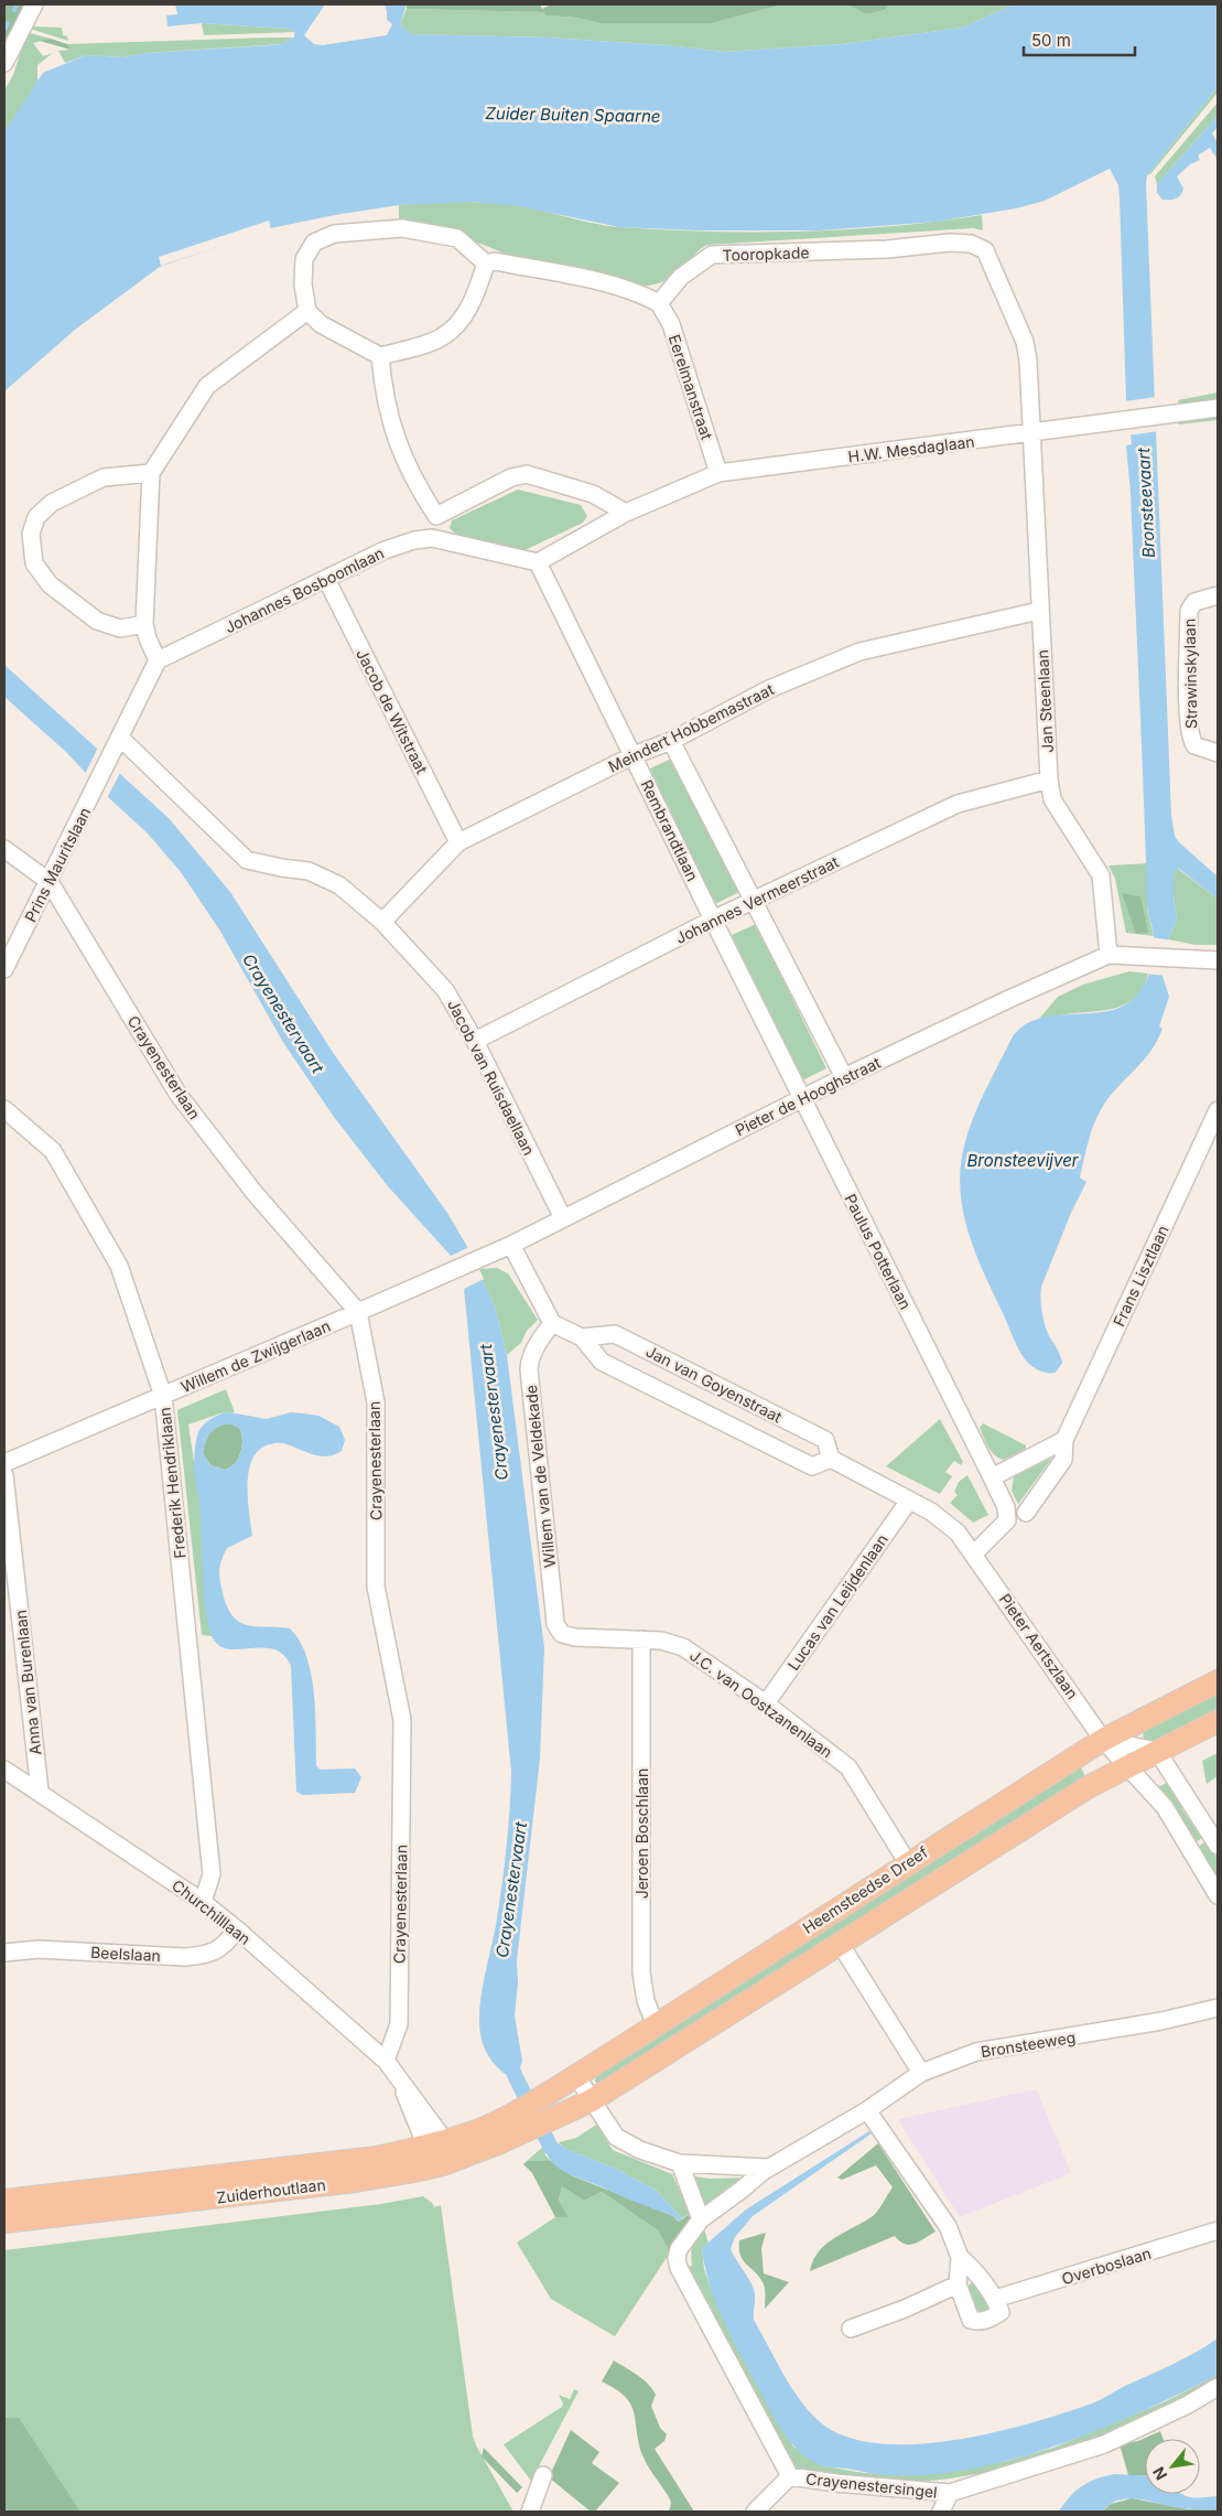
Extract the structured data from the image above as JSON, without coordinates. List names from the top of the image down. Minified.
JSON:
{"streets":{"main road":["Heemsteedse Dreef","Zuiderhoutlaan"],"street":["Tooropkade","Eerelmanstraat","H.W. Mesdaglaan","Johannes Bosboomlaan","Strawinskylaan","Jan Steenlaan","Jacob de Witstraat","Meindert Hobbemastraat","Rembrandtlaan","Prins Mauritslaan","Johannes Vermeerstraat","Crayenesterlaan","Jacob van Ruisdaellaan","Pieter de Hooghstraat","Paulus Potterlaan","Frans Lisztlaan","Willem de Zwijgerlaan","Jan van Goyenstraat","Willem van de Veldekade","Frederik Hendriklaan","Lucas van Leijdenlaan","Pieter Aertszlaan","Anna van Burenlaan","J.C. van Oostzanenlaan","Jeroen Boschlaan","Churchilllaan","Beelslaan","Bronsteeweg","Overboslaan","Crayenestersingel"]},"crossings":[["Tooropkade","Eerelmanstraat"],["Tooropkade","Jan Steenlaan"],["Eerelmanstraat","H.W. Mesdaglaan"],["H.W. Mesdaglaan","Jan Steenlaan"],["H.W. Mesdaglaan","Rembrandtlaan"],["Johannes Bosboomlaan","Jacob de Witstraat"],["Johannes Bosboomlaan","Prins Mauritslaan"],["Jan Steenlaan","Meindert Hobbemastraat"],["Jan Steenlaan","Johannes Vermeerstraat"],["Jan Steenlaan","Pieter de Hooghstraat"],["Jacob de Witstraat","Meindert Hobbemastraat"],["Meindert Hobbemastraat","Rembrandtlaan"],["Meindert Hobbemastraat","Jacob van Ruisdaellaan"],["Rembrandtlaan","Johannes Vermeerstraat"],["Rembrandtlaan","Pieter de Hooghstraat"],["Rembrandtlaan","Paulus Potterlaan"],["Prins Mauritslaan","Crayenesterlaan"],["Prins Mauritslaan","Jacob van Ruisdaellaan"],["Johannes Vermeerstraat","Jacob van Ruisdaellaan"],["Crayenesterlaan","Willem de Zwijgerlaan"],["Crayenesterlaan","Churchilllaan"],["Jacob van Ruisdaellaan","Pieter de Hooghstraat"],["Pieter de Hooghstraat","Paulus Potterlaan"],["Pieter de Hooghstraat","Willem de Zwijgerlaan"],["Paulus Potterlaan","Pieter Aertszlaan"],["Willem de Zwijgerlaan","Frederik Hendriklaan"],["Jan van Goyenstraat","Willem van de Veldekade"],["Jan van Goyenstraat","Pieter Aertszlaan"],["Willem van de Veldekade","J.C. van Oostzanenlaan"],["Frederik Hendriklaan","Churchilllaan"],["Lucas van Leijdenlaan","Pieter Aertszlaan"],["Lucas van Leijdenlaan","J.C. van Oostzanenlaan"],["Pieter Aertszlaan","Heemsteedse Dreef"],["Anna van Burenlaan","Churchilllaan"],["J.C. van Oostzanenlaan","Jeroen Boschlaan"],["J.C. van Oostzanenlaan","Heemsteedse Dreef"],["Jeroen Boschlaan","Heemsteedse Dreef"],["Heemsteedse Dreef","Zuiderhoutlaan"],["Churchilllaan","Beelslaan"],["Churchilllaan","Zuiderhoutlaan"],["Bronsteeweg","Crayenestersingel"]],"water":["Zuider Buiten Spaarne","Bronsteevaart","Crayenestervaart","Bronsteevijver"],"scale_bar":"50 m","north":"bottom left"}
